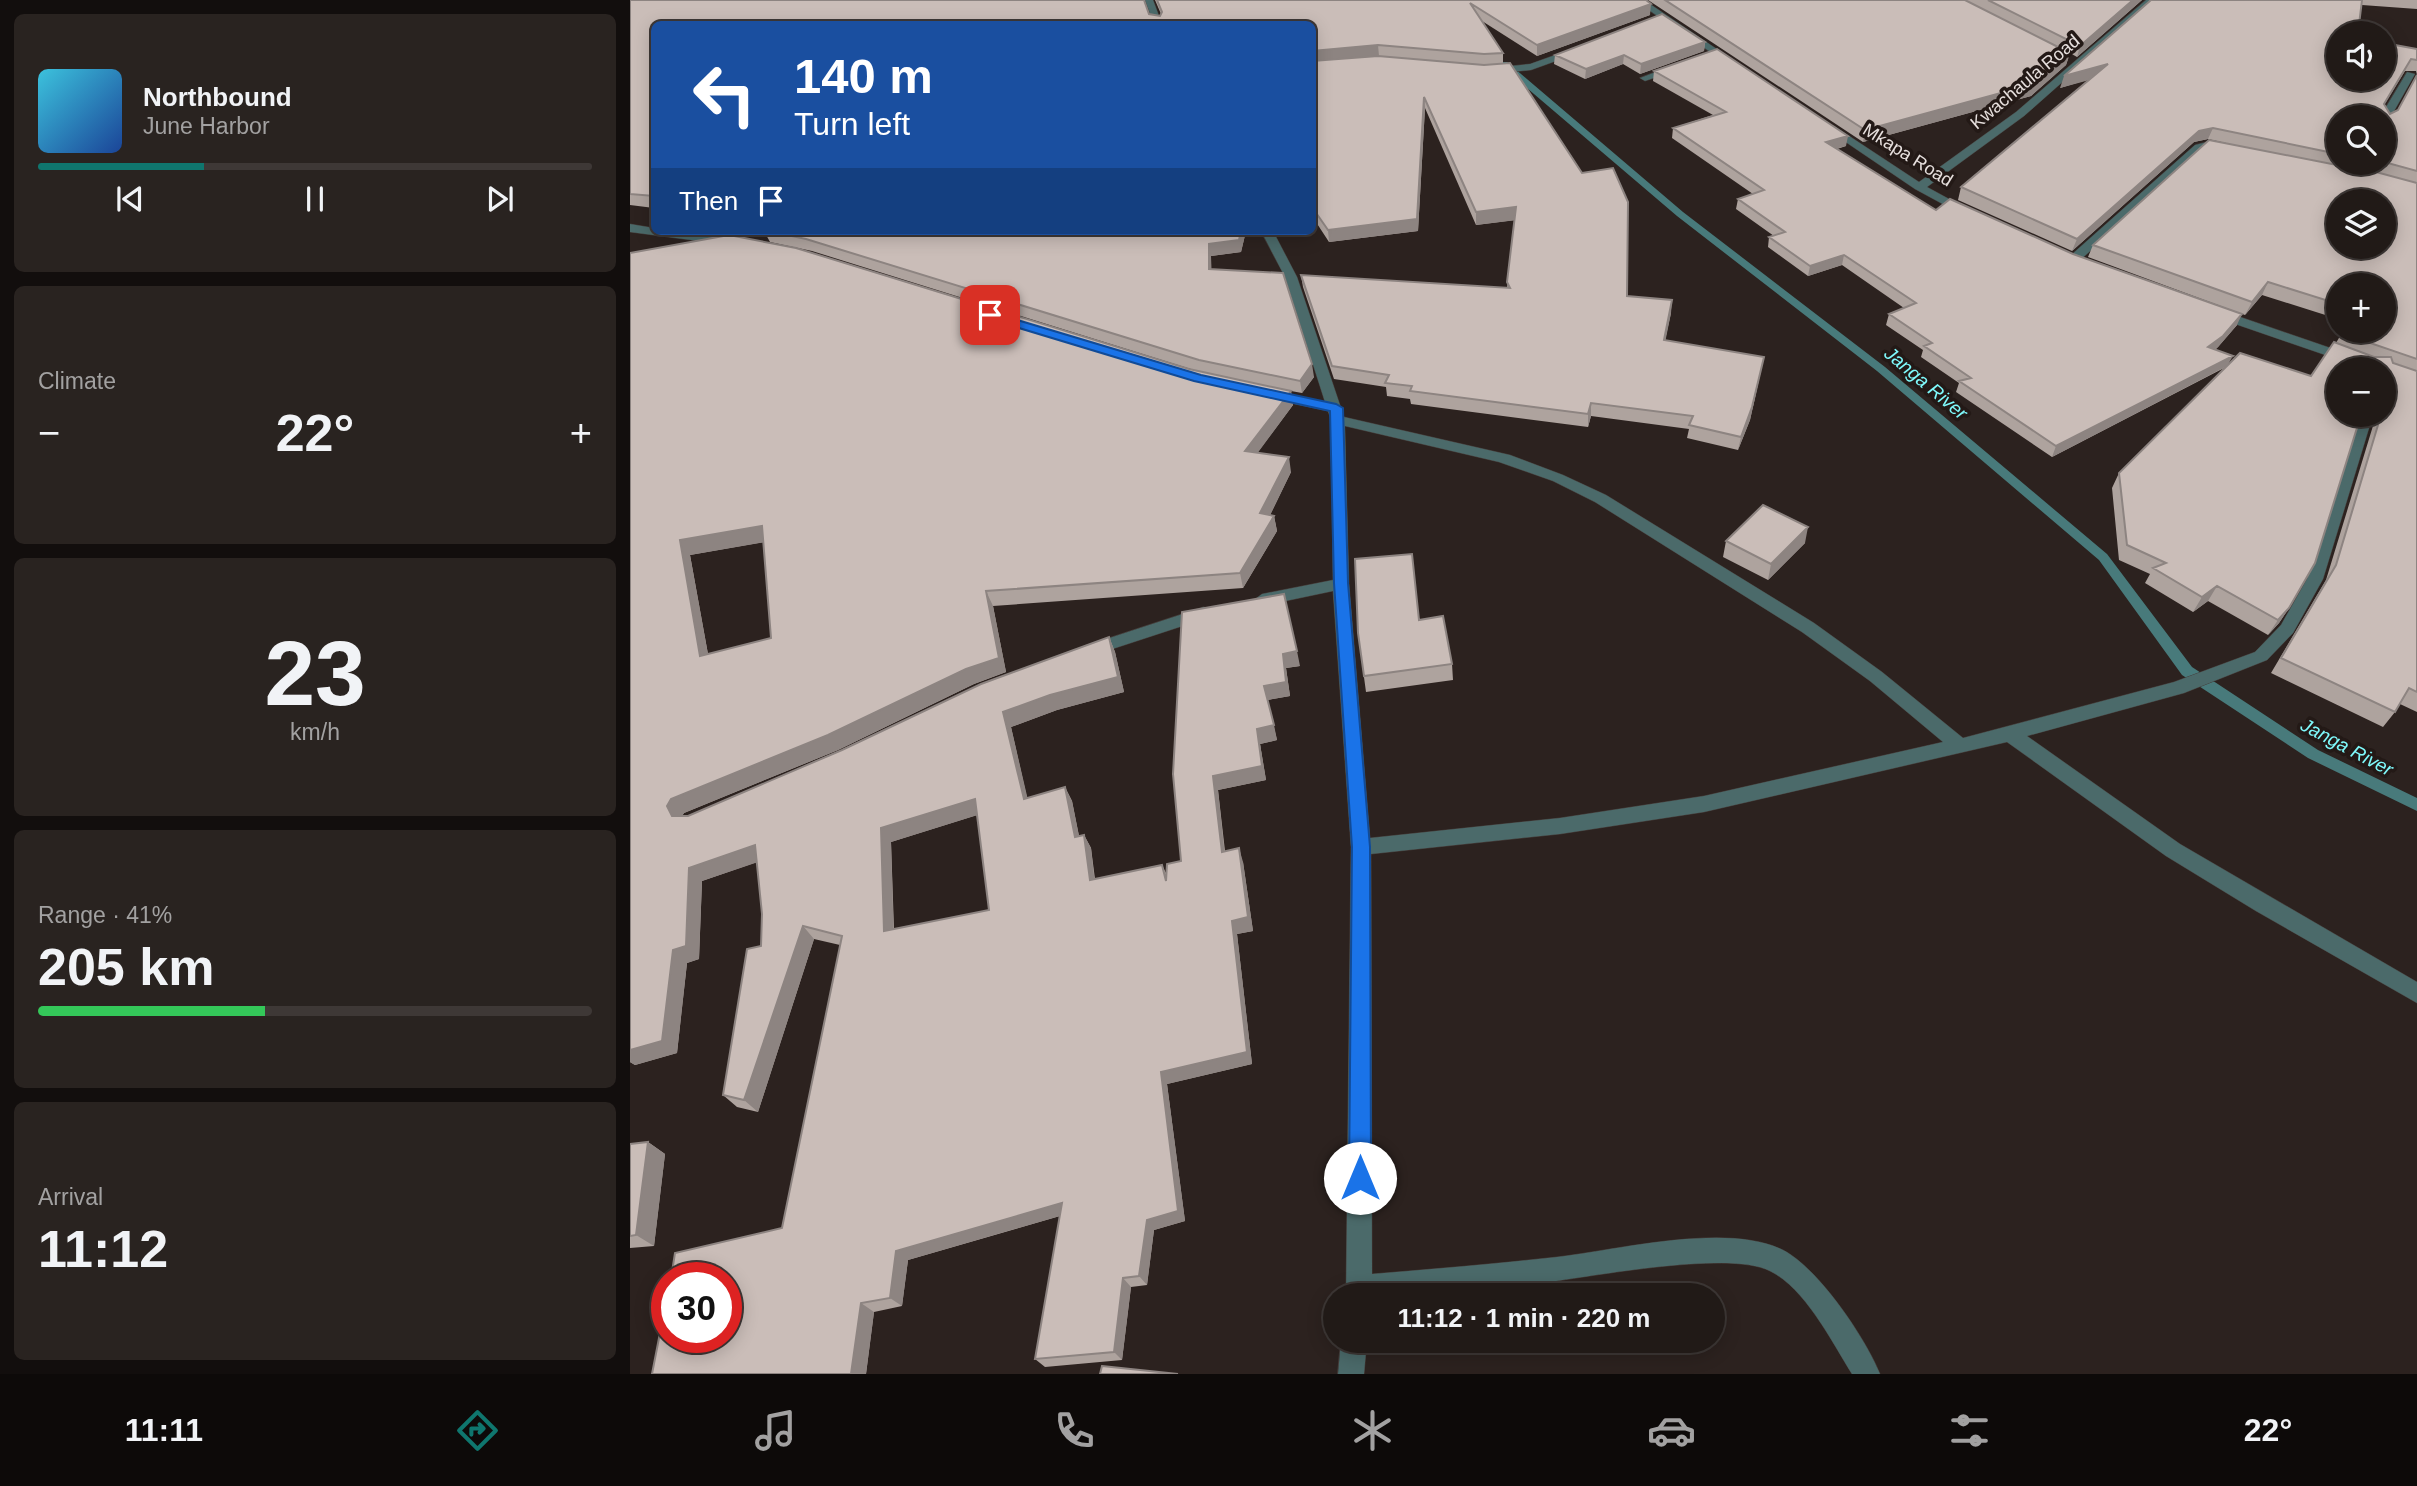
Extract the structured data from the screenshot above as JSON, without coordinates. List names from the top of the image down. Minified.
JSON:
{"streets":{"street":["Kwachaula Road","Mkapa Road"]},"crossings":[["Kwachaula Road","Mkapa Road"]],"water":["Janga River"],"page":{"map_buttons":["+","−"],"turn":["140 m","Turn left"],"song":["Northbound","June Harbor"],"then":"Then","tile":["Climate",["23","km/h"],["Range · 41%","205 km"],["Arrival","11:12"]],"heat":["−","22°","+"],"limit":"30","trip":"11:12 · 1 min · 220 m","tabs":["11:11","22°"]}}
